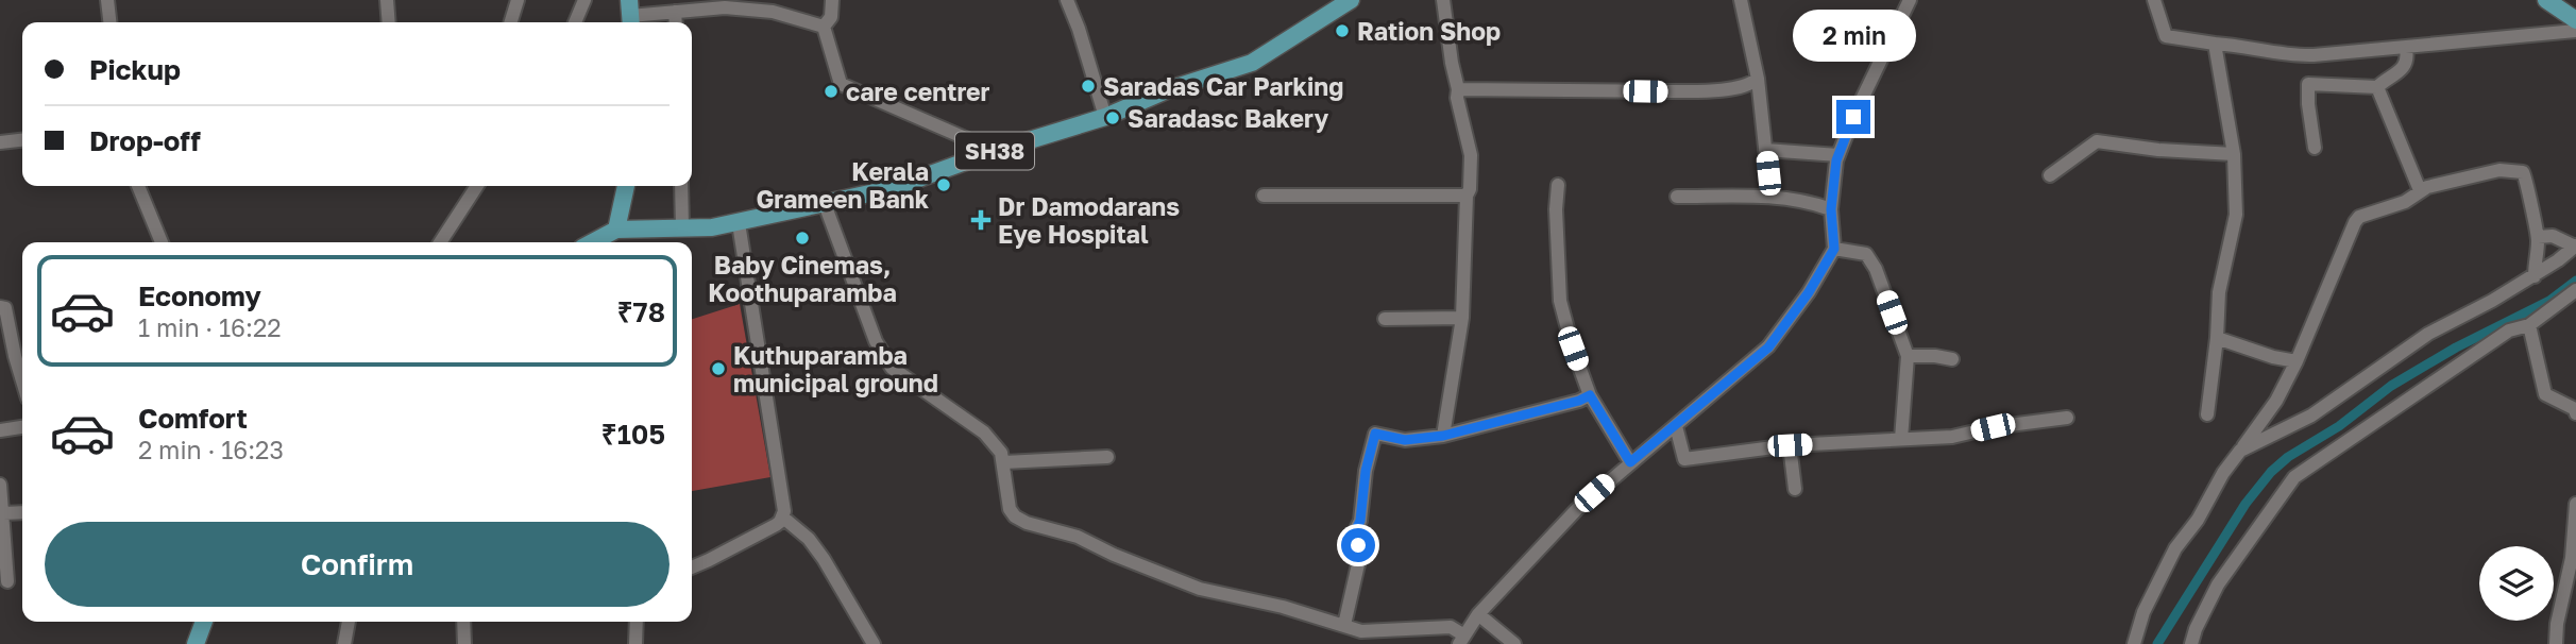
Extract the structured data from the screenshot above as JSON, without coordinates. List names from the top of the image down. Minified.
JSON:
{"streets":{"main road":["SH38"]},"places":{"other":["Ration Shop","Saradas Car Parking","care centrer","Saradasc Bakery","Kerala Grameen Bank","Baby Cinemas, Koothuparamba","Kuthuparamba municipal ground"],"health":["Dr Damodarans Eye Hospital"]},"page":{"bubble":"2 min","banner":["Pickup","Drop-off"],"list":[{"name":"Economy","note":"1 min · 16:22","value":"₹78"},{"name":"Comfort","note":"2 min · 16:23","value":"₹105"}],"buttons":"Confirm"}}
